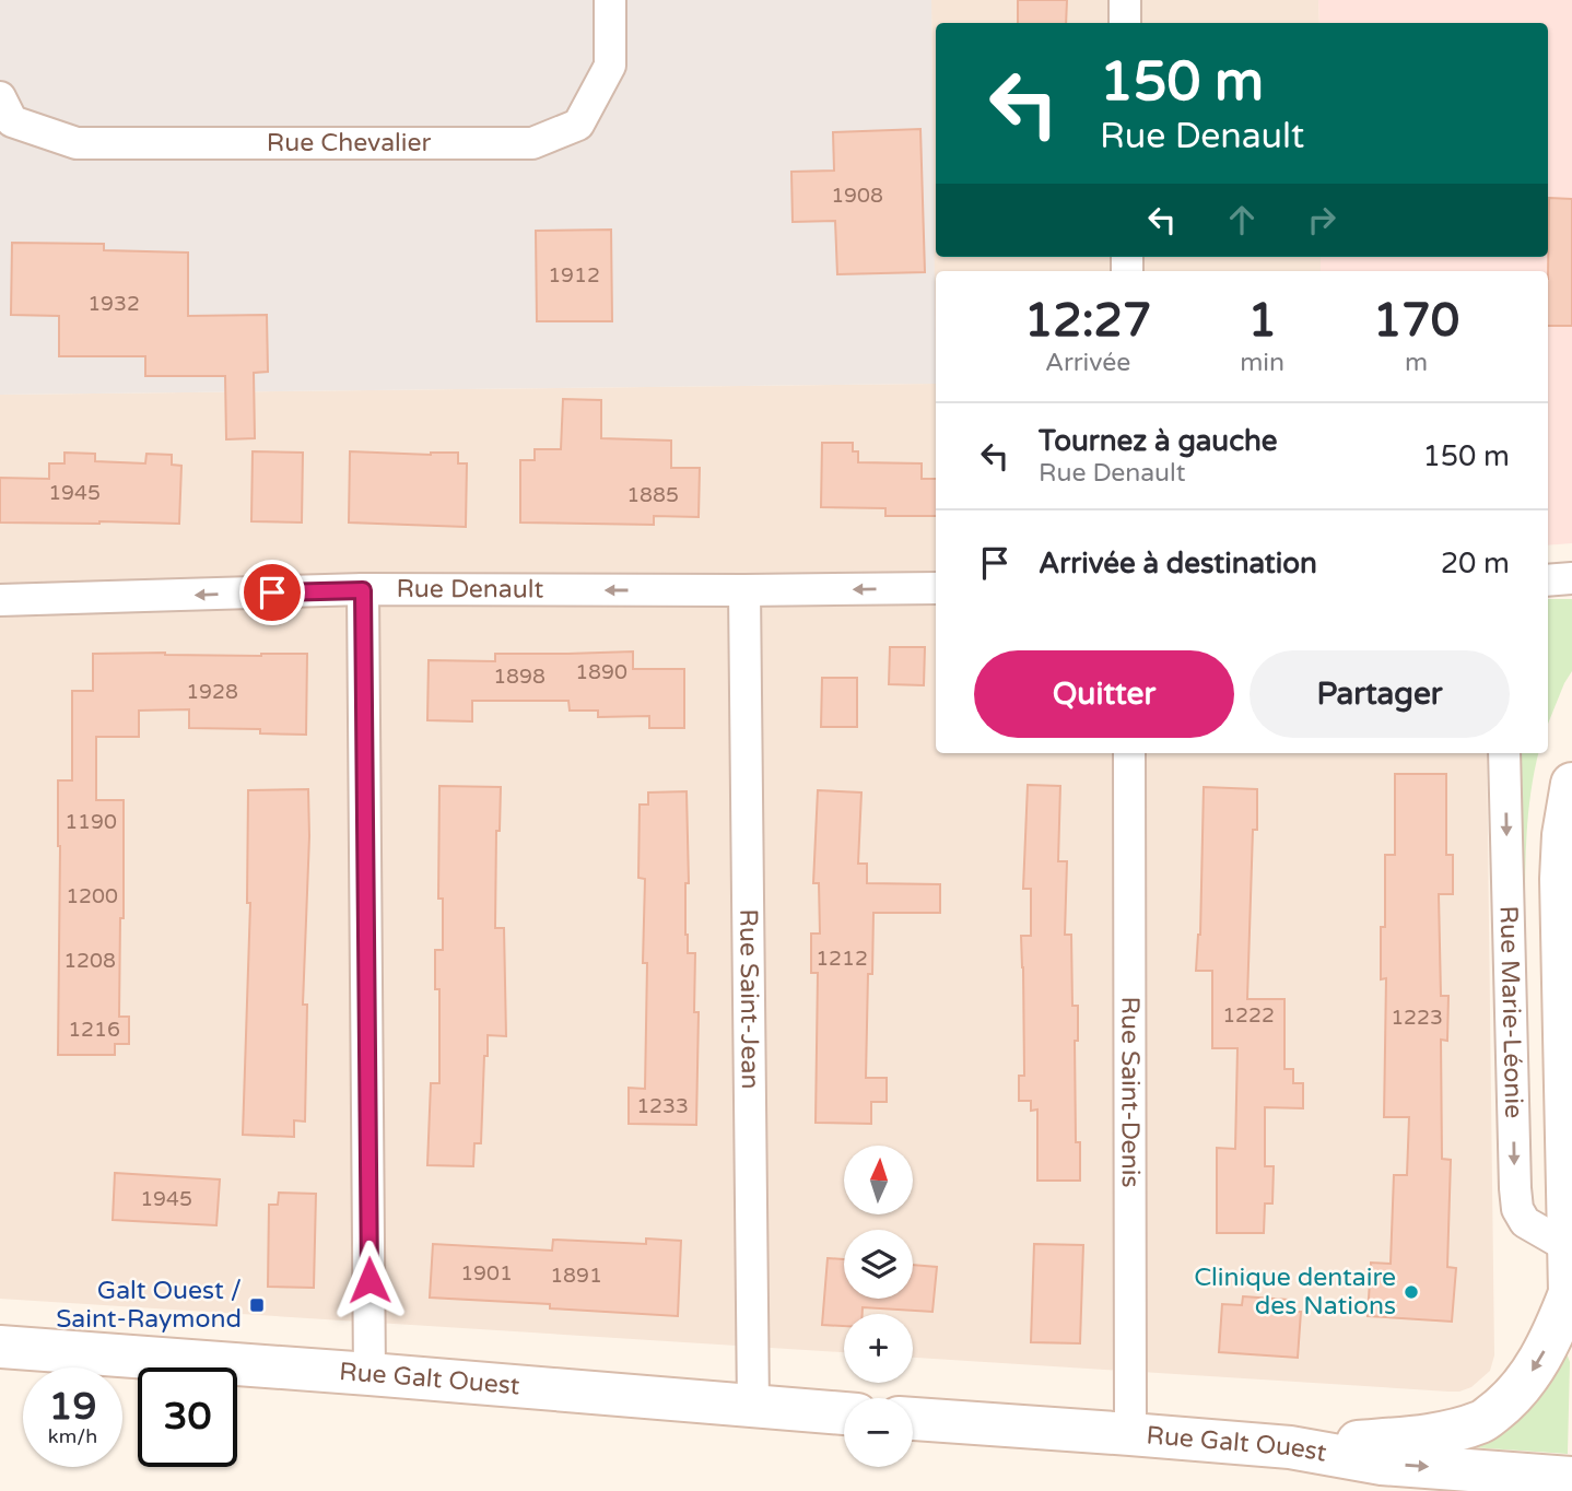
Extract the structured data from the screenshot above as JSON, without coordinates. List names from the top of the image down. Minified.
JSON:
{"streets":{"main road":["Rue Marie-Léonie","Rue Galt Ouest"],"street":["Rue Chevalier","Rue Denault","Rue Saint-Jean","Rue Saint-Denis"]},"crossings":[["Rue Denault","Rue Saint-Jean"],["Rue Saint-Jean","Rue Galt Ouest"],["Rue Saint-Denis","Rue Galt Ouest"]],"one_way":["Rue Denault","Rue Marie-Léonie"],"places":{"other":["Clinique dentaire des Nations"],"transit":["Galt Ouest / Saint-Raymond"]},"house_numbers":["1908","1912","1932","1945","1885","1890","1898","1928","1190","1200","1212","1208","1222","1223","1216","1233","1945","1901","1891"],"north":"top","page":{"turn":["150 m","Rue Denault"],"eta":["12:27","Arrivée","1","min","170","m"],"list":[{"name":"Tournez à gauche","note":"Rue Denault","value":"150 m"},{"name":"Arrivée à destination","value":"20 m"}],"buttons":["Quitter","Partager"],"map_buttons":["+","−"],"speed":"19 km/h","limit":"30"}}
